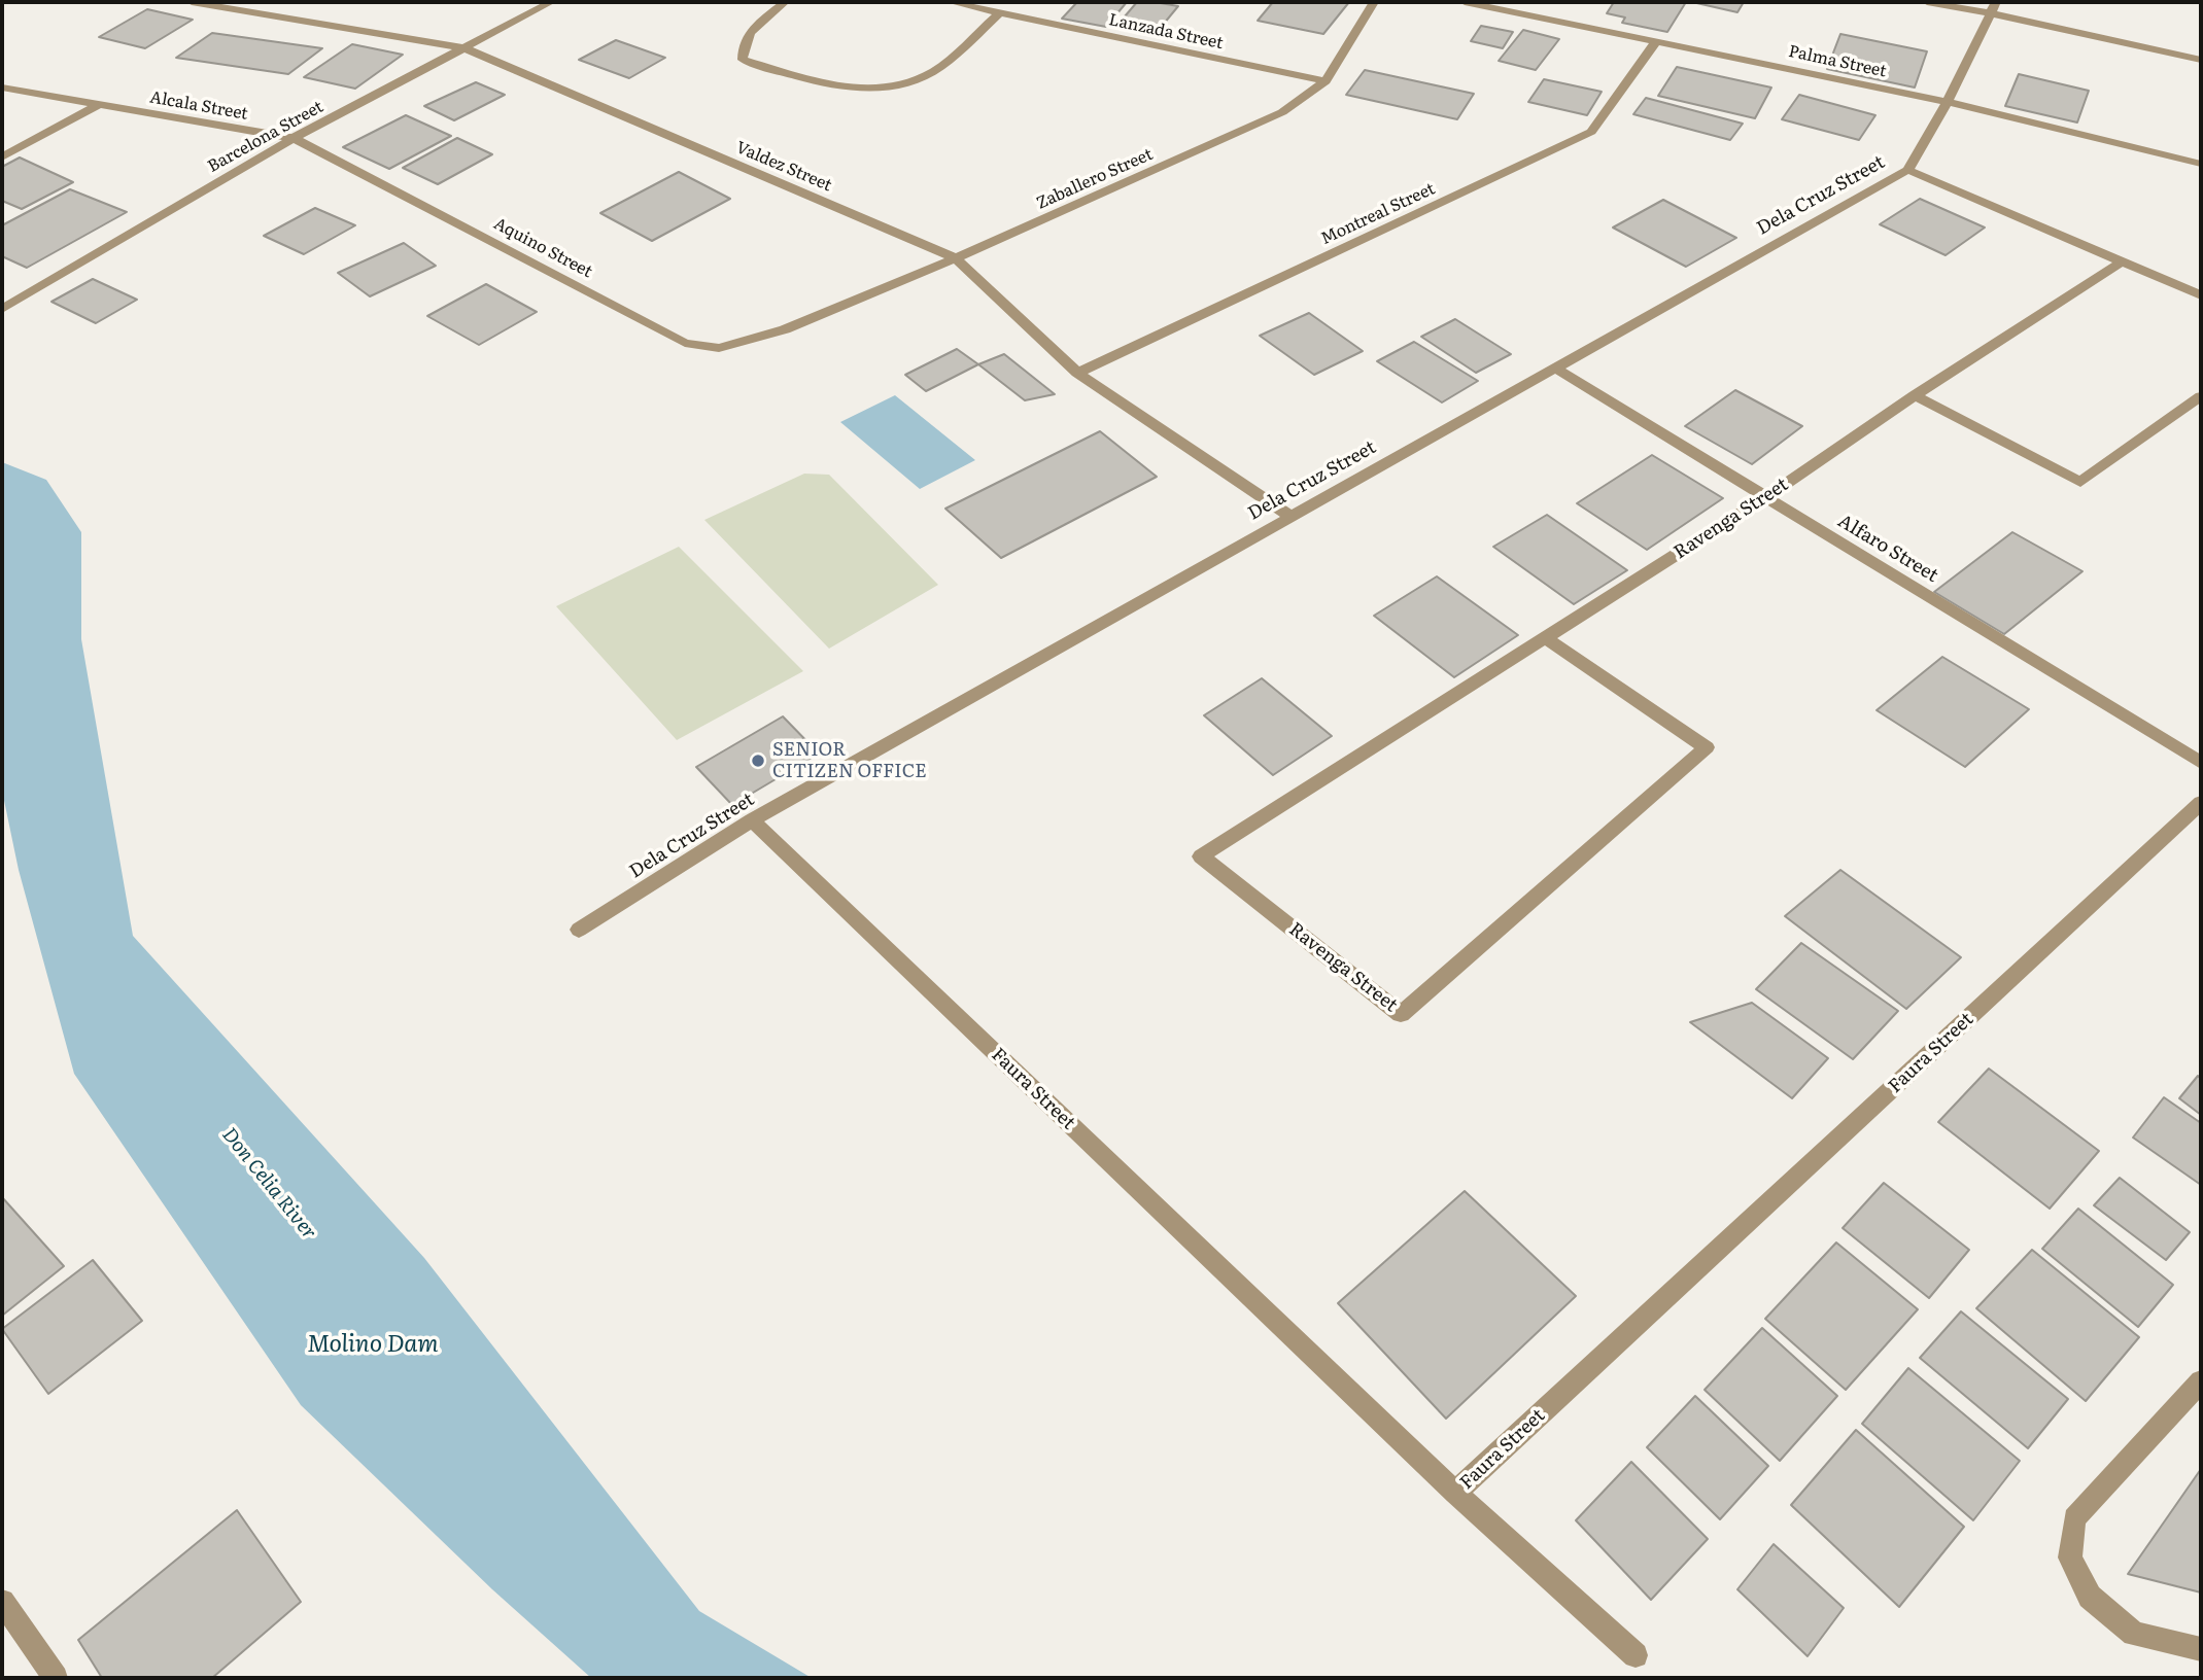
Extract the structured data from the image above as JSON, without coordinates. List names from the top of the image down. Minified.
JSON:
{"streets":{"street":["Lanzada Street","Palma Street","Alcala Street","Barcelona Street","Valdez Street","Zaballero Street","Dela Cruz Street","Montreal Street","Aquino Street","Ravenga Street","Alfaro Street","Faura Street"]},"crossings":[["Lanzada Street","Zaballero Street"],["Palma Street","Dela Cruz Street"],["Palma Street","Montreal Street"],["Alcala Street","Barcelona Street"],["Alcala Street","Aquino Street"],["Barcelona Street","Valdez Street"],["Barcelona Street","Aquino Street"],["Valdez Street","Zaballero Street"],["Valdez Street","Dela Cruz Street"],["Valdez Street","Montreal Street"],["Zaballero Street","Aquino Street"],["Dela Cruz Street","Alfaro Street"],["Dela Cruz Street","Faura Street"],["Ravenga Street","Alfaro Street"]],"water":["Don Celia River","Molino Dam"],"places":["SENIOR CITIZEN OFFICE"]}
